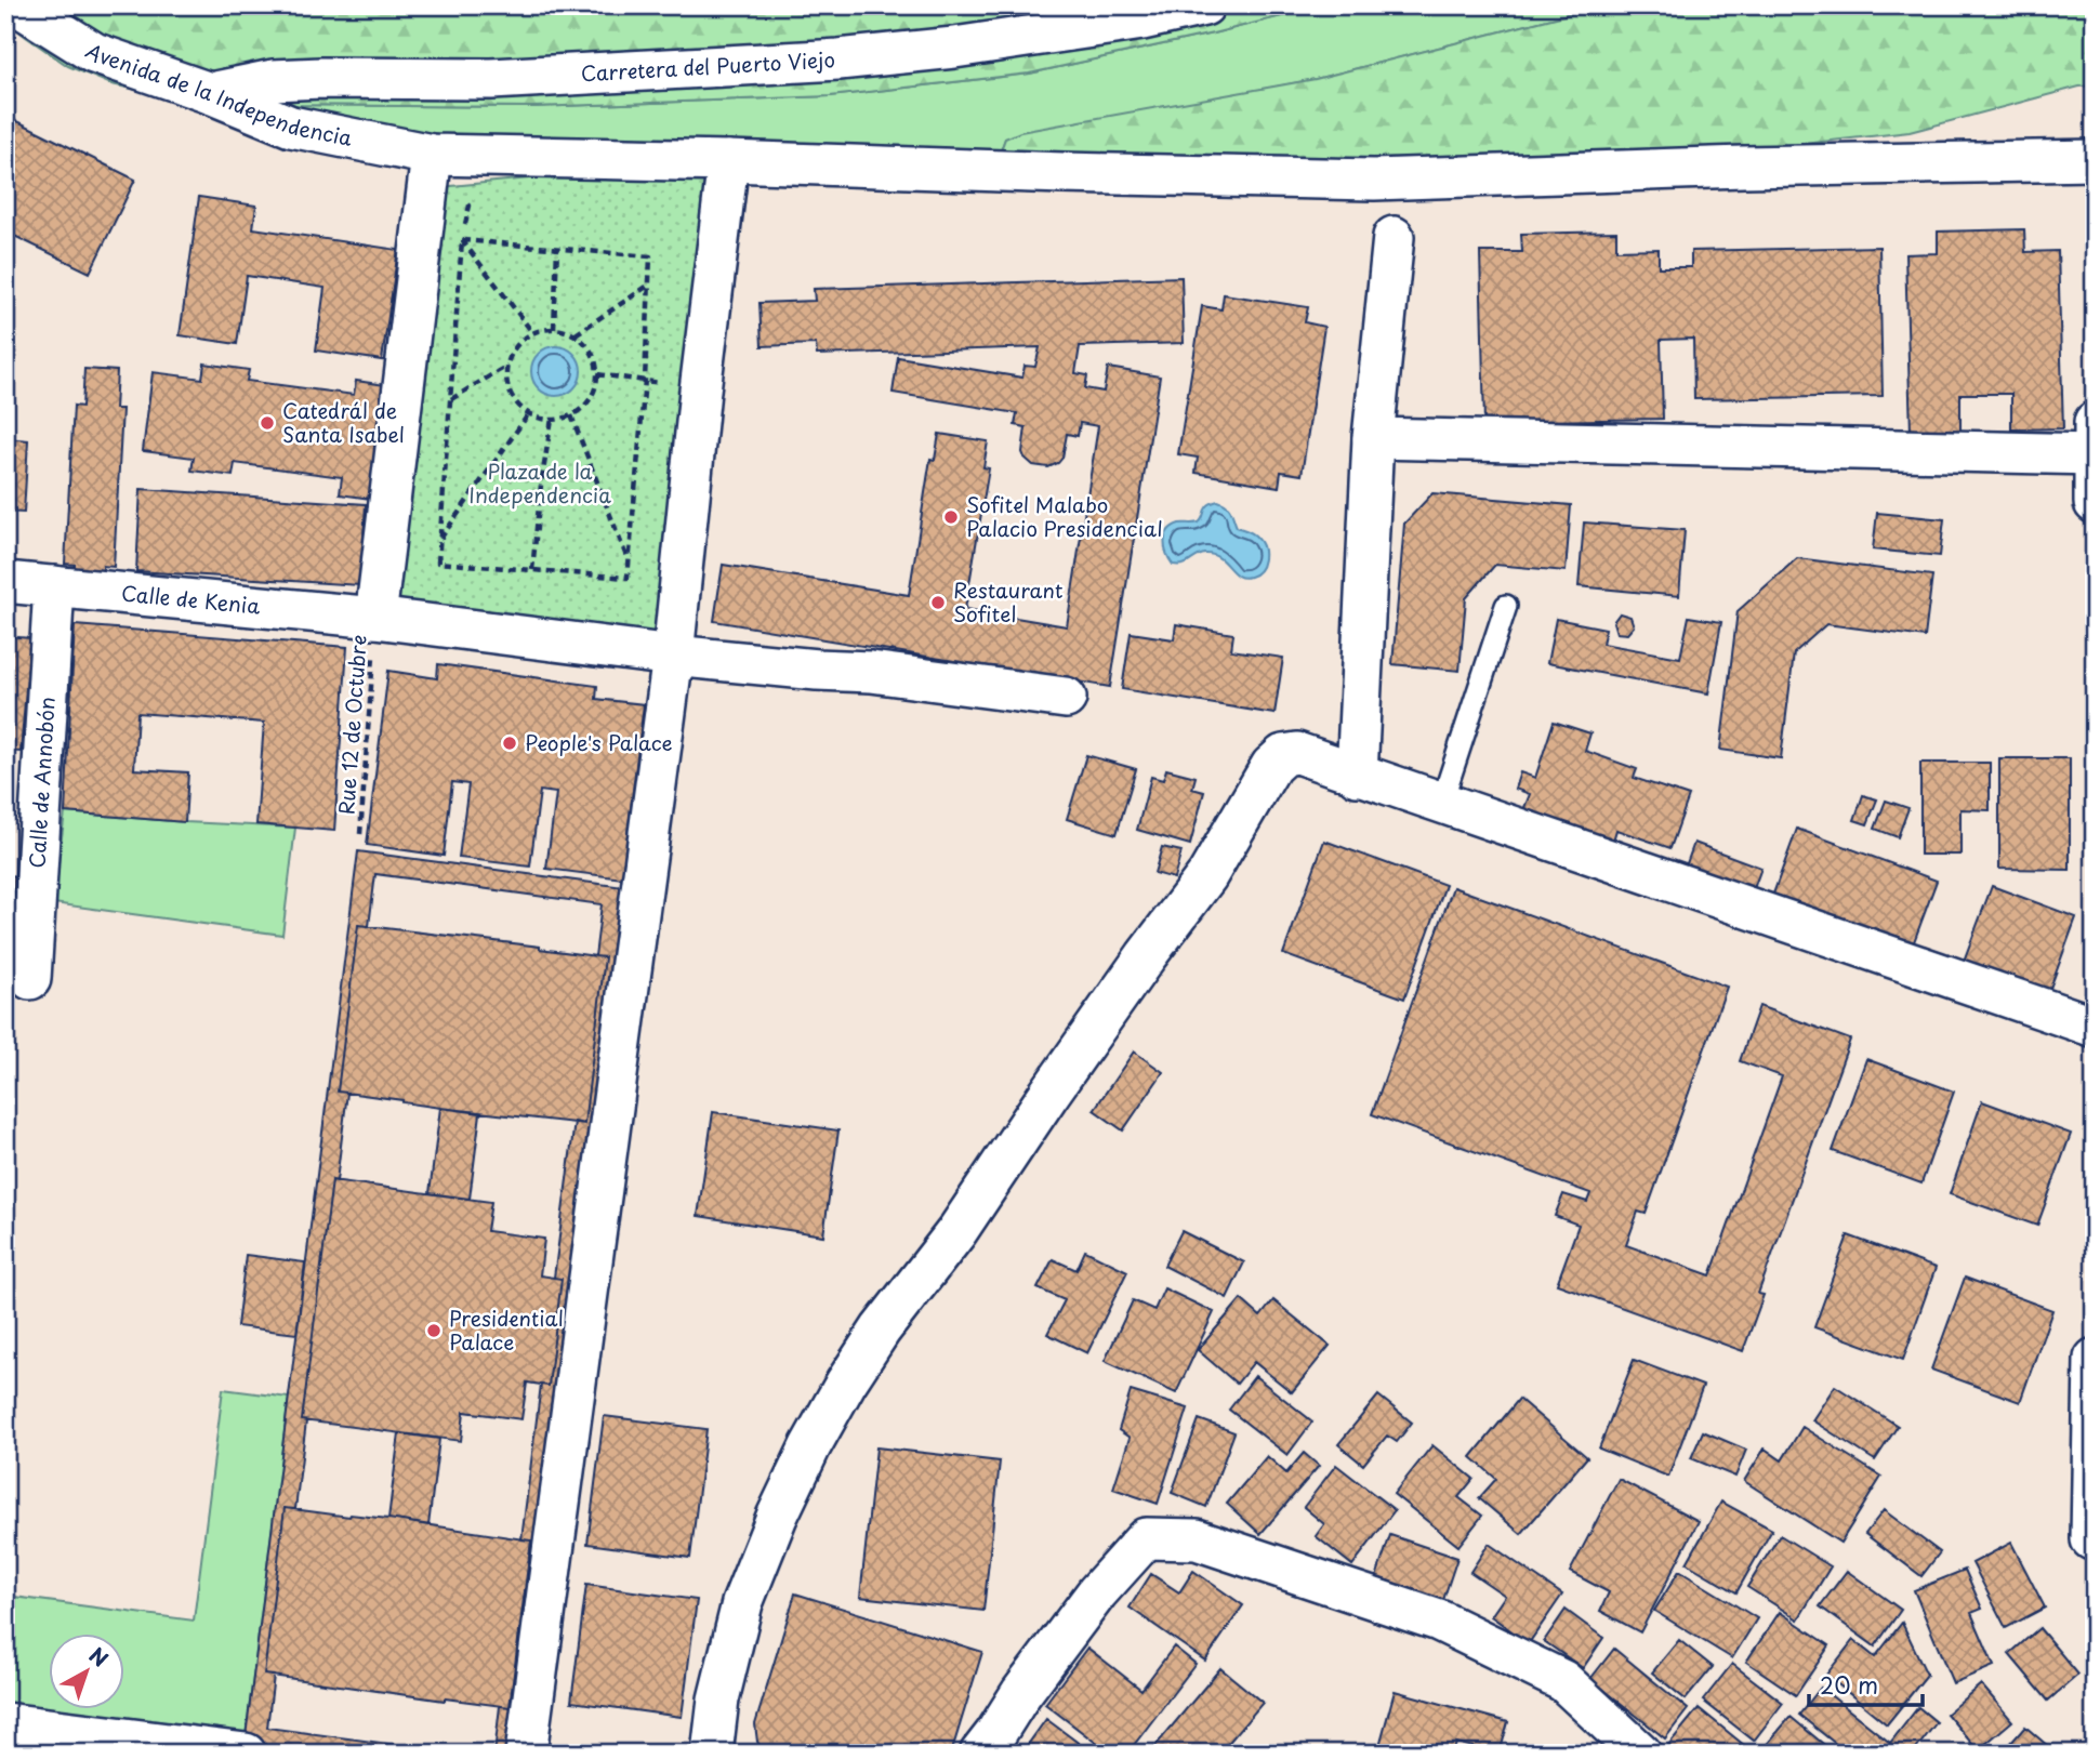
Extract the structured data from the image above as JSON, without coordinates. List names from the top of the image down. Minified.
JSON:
{"streets":{"street":["Carretera del Puerto Viejo","Avenida de la Independencia","Calle de Kenia","Calle de Annobón"],"path":["Rue 12 de Octubre"]},"crossings":[["Carretera del Puerto Viejo","Avenida de la Independencia"],["Calle de Kenia","Rue 12 de Octubre"],["Calle de Kenia","Calle de Annobón"]],"parks":["Plaza de la Independencia"],"places":["Catedrál de Santa Isabel","Sofitel Malabo Palacio Presidencial","Restaurant Sofitel","People's Palace","Presidential Palace"],"scale_bar":"20 m","north":"top right"}
